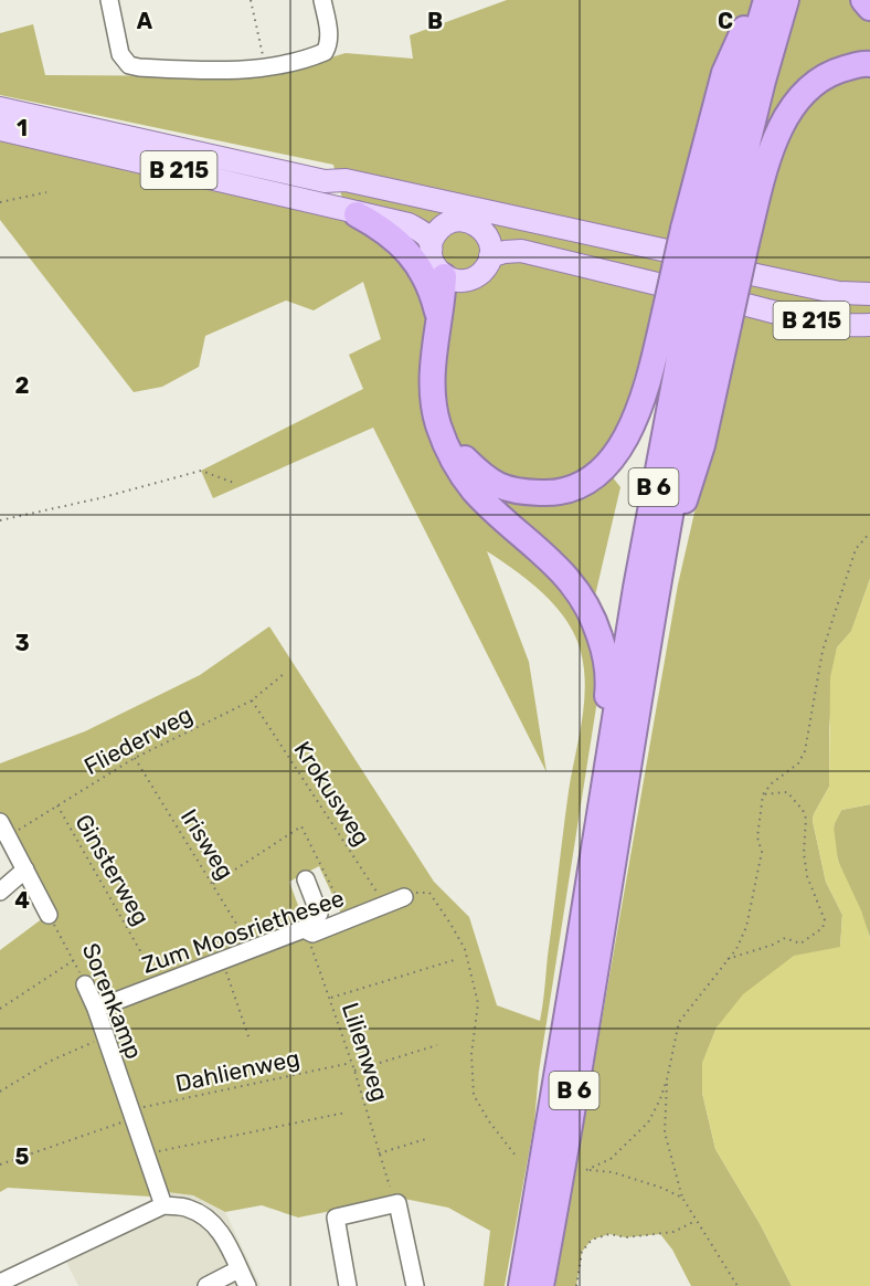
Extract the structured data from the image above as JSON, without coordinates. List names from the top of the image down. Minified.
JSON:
{"streets":{"highway":["B 6"],"main road":["B 215"],"street":["Zum Moosriethesee","Sorenkamp"],"path":["Fliederweg","Krokusweg","Irisweg","Ginsterweg","Lilienweg","Dahlienweg"]},"crossings":[["Fliederweg","Krokusweg"],["Fliederweg","Irisweg"],["Fliederweg","Ginsterweg"],["Krokusweg","Zum Moosriethesee"],["Irisweg","Zum Moosriethesee"],["Ginsterweg","Zum Moosriethesee"],["Zum Moosriethesee","Sorenkamp"],["Zum Moosriethesee","Lilienweg"],["Sorenkamp","Dahlienweg"],["Lilienweg","Dahlienweg"]],"grid":{"columns":["A","B","C"],"rows":["1","2","3","4","5"]}}
